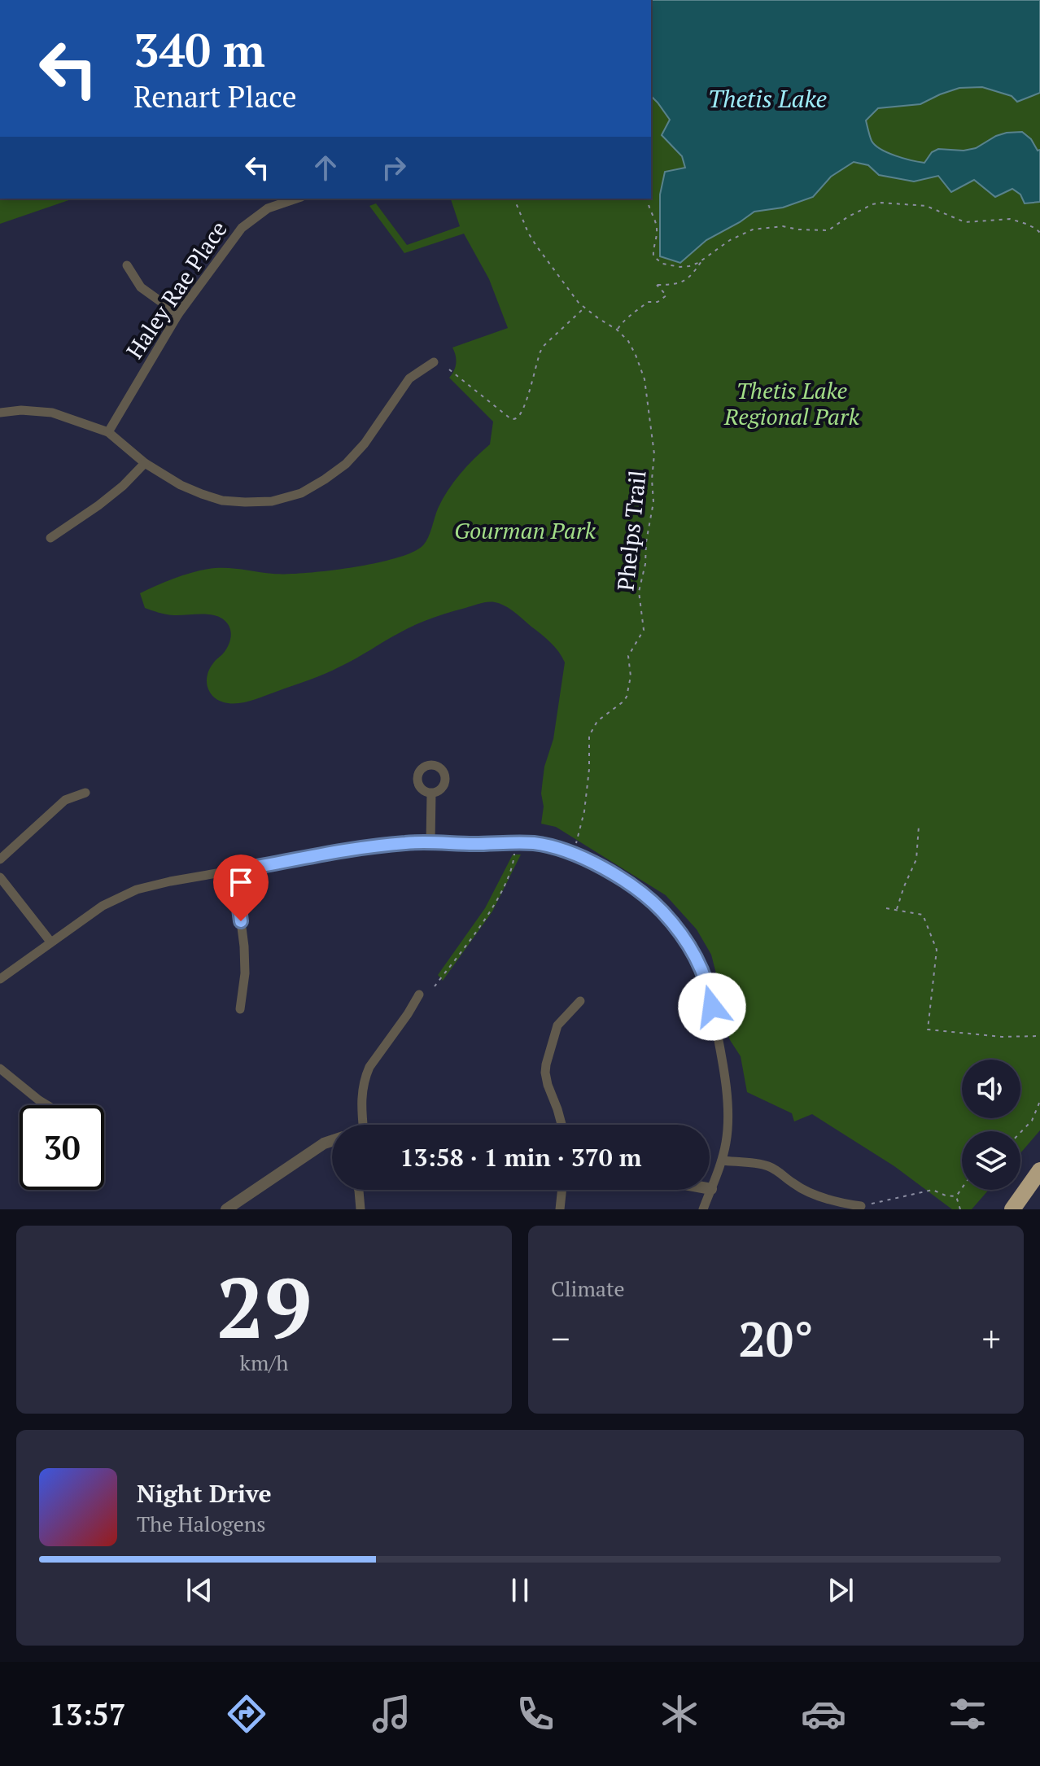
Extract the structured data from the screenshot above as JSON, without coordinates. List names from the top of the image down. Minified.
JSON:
{"streets":{"street":["Haley Rae Place"],"path":["Phelps Trail"]},"water":["Thetis Lake"],"parks":["Thetis Lake Regional Park","Gourman Park"],"page":{"turn":["340 m","Renart Place"],"limit":"30","trip":"13:58 · 1 min · 370 m","tile":[["29","km/h"],"Climate"],"heat":["−","20°","+"],"song":["Night Drive","The Halogens"],"tabs":"13:57"}}
